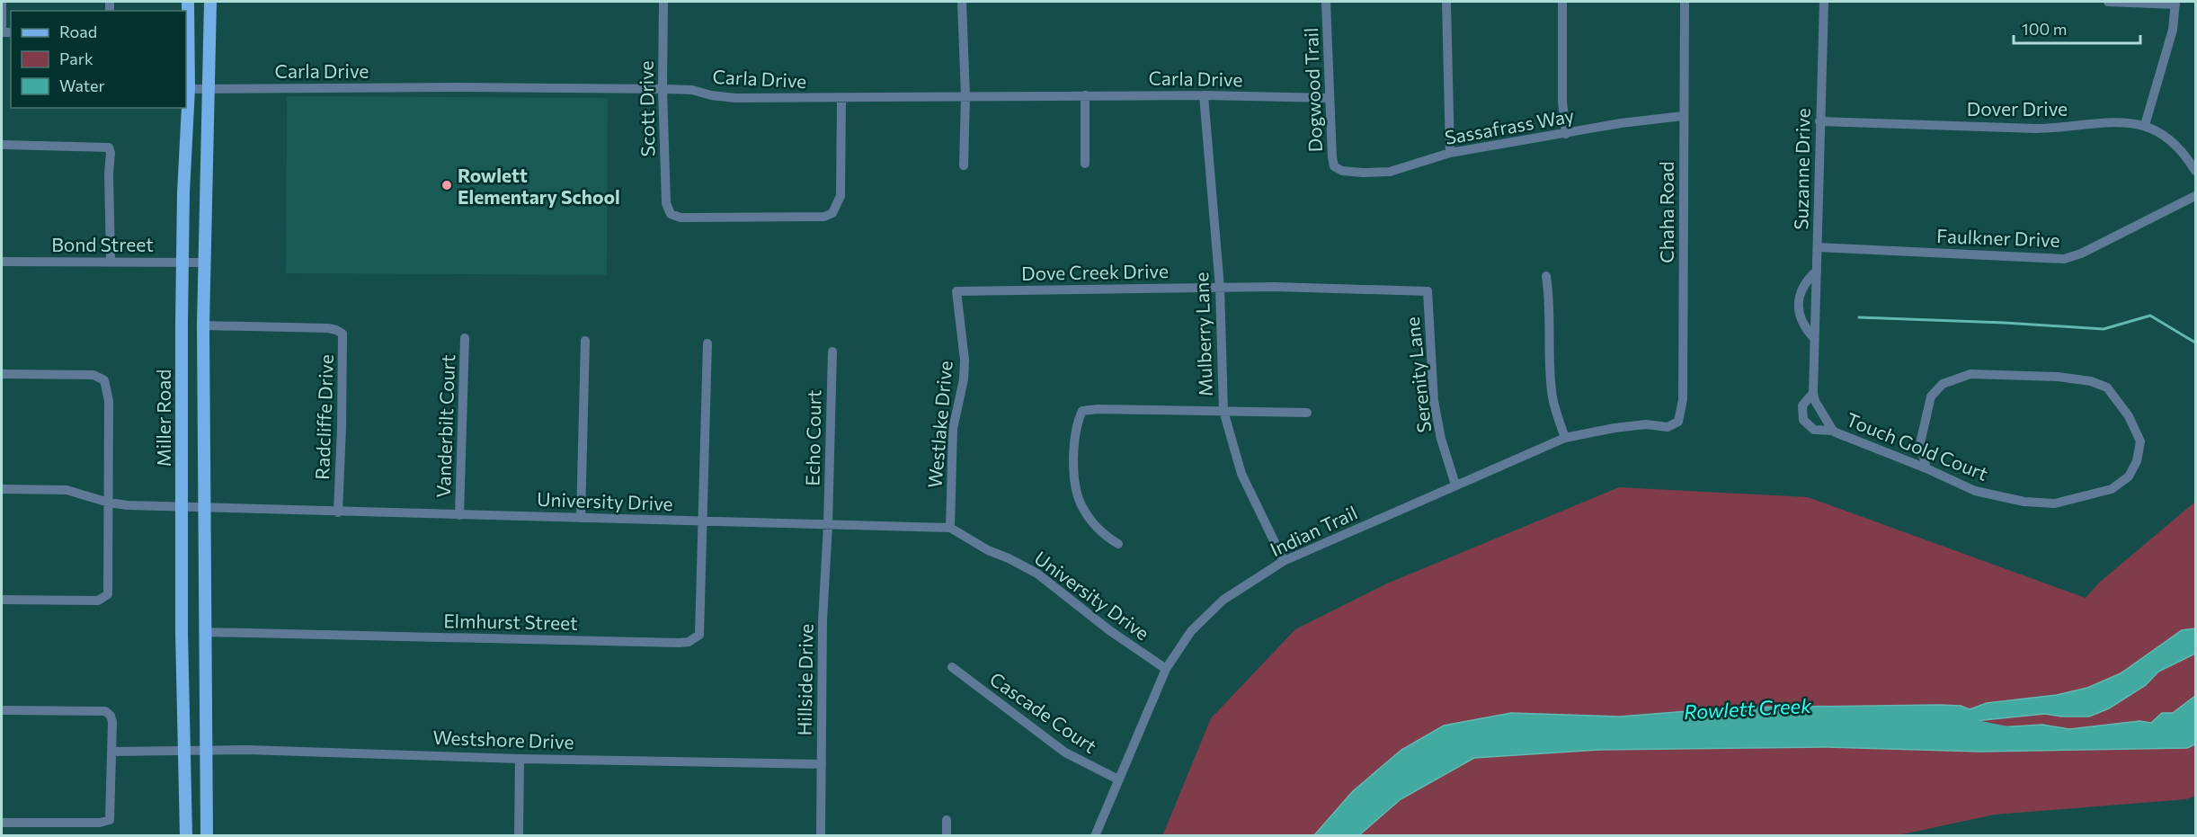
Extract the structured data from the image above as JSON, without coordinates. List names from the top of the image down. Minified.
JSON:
{"streets":{"main road":["Miller Road"],"street":["Carla Drive","Dogwood Trail","Dover Drive","Scott Drive","Sassafrass Way","Suzanne Drive","Chaha Road","Faulkner Drive","Bond Street","Dove Creek Drive","Mulberry Lane","Serenity Lane","Radcliffe Drive","Westlake Drive","Vanderbilt Court","Echo Court","Touch Gold Court","University Drive","Indian Trail","Elmhurst Street","Hillside Drive","Cascade Court","Westshore Drive"]},"crossings":[["Carla Drive","Dogwood Trail"],["Carla Drive","Scott Drive"],["Carla Drive","Mulberry Lane"],["Carla Drive","Miller Road"],["Dogwood Trail","Sassafrass Way"],["Dover Drive","Suzanne Drive"],["Sassafrass Way","Chaha Road"],["Suzanne Drive","Faulkner Drive"],["Suzanne Drive","Touch Gold Court"],["Chaha Road","Indian Trail"],["Bond Street","Miller Road"],["Dove Creek Drive","Mulberry Lane"],["Dove Creek Drive","Serenity Lane"],["Dove Creek Drive","Westlake Drive"],["Mulberry Lane","Indian Trail"],["Serenity Lane","Indian Trail"],["Radcliffe Drive","University Drive"],["Miller Road","University Drive"],["Miller Road","Westshore Drive"],["Westlake Drive","University Drive"],["Vanderbilt Court","University Drive"],["Echo Court","University Drive"],["Echo Court","Hillside Drive"],["University Drive","Indian Trail"],["University Drive","Elmhurst Street"],["University Drive","Hillside Drive"],["Indian Trail","Cascade Court"],["Hillside Drive","Westshore Drive"]],"water":["Rowlett Creek"],"places":["Rowlett Elementary School"],"legend":["Road","Park","Water"],"scale_bar":"100 m"}
